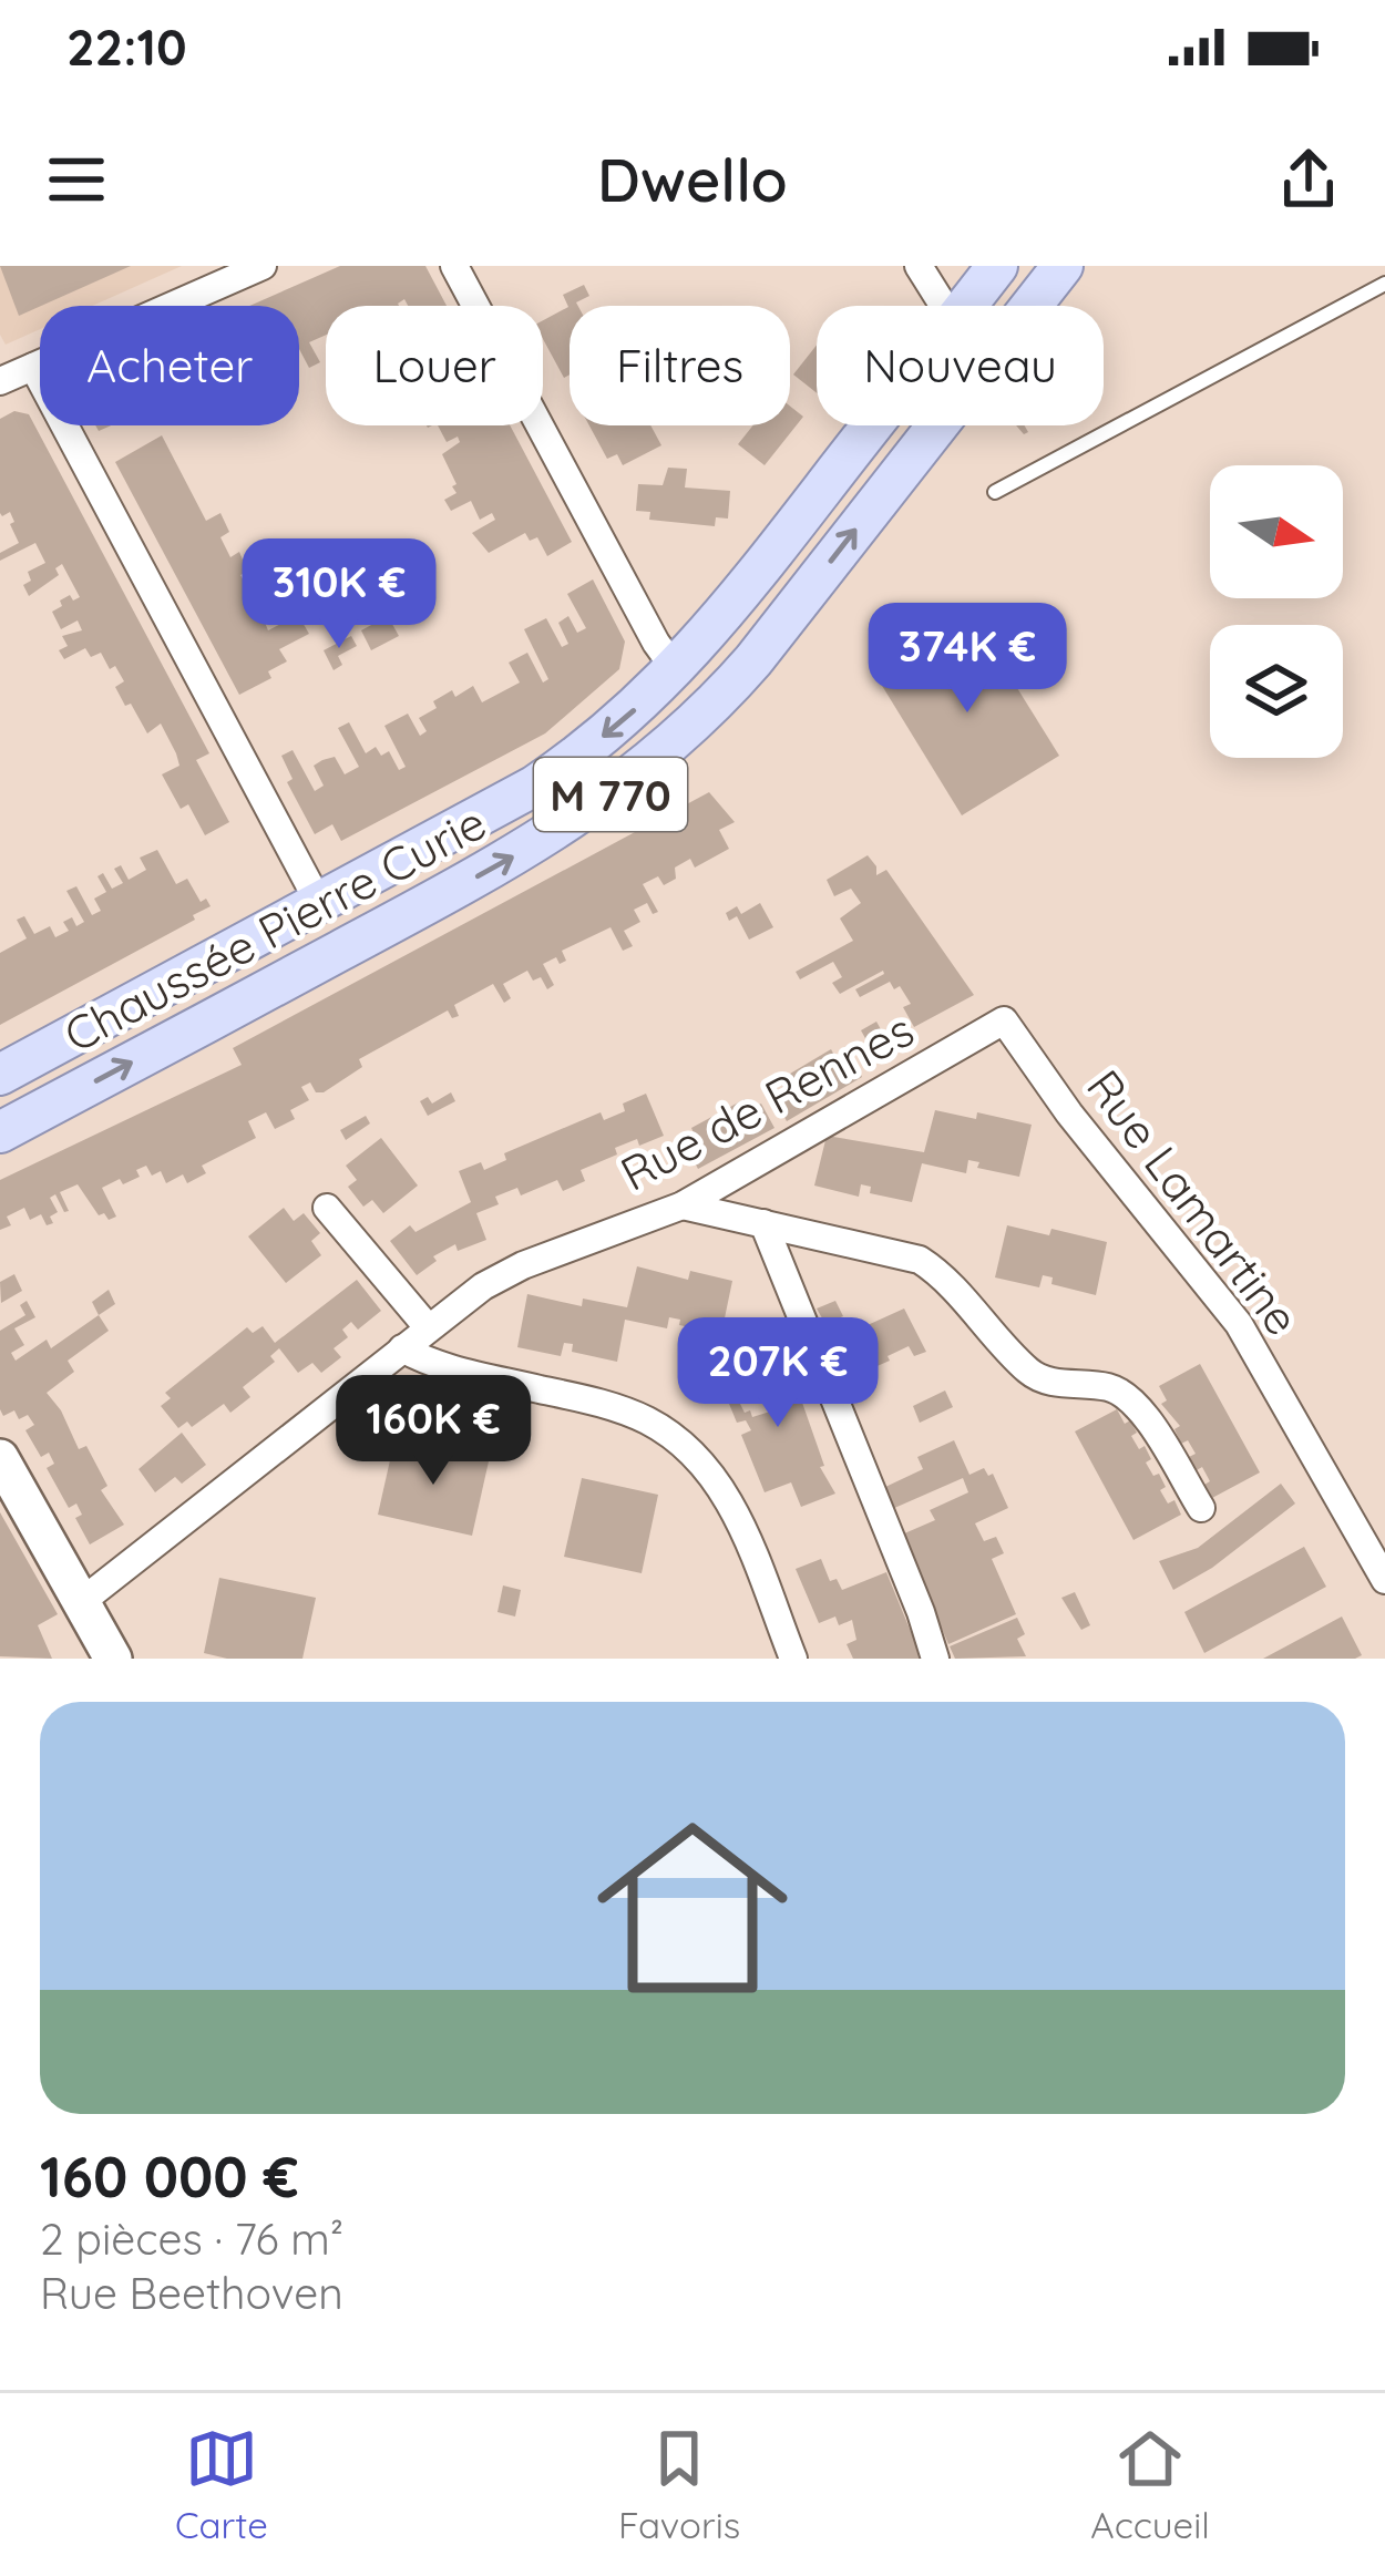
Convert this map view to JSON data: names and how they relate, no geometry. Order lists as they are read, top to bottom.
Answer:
{
  "streets": {
    "main road": ["M 770", "Chaussée Pierre Curie"],
    "street": ["Rue de Rennes", "Rue Lamartine"]
  },
  "crossings": [
    ["Rue de Rennes", "Rue Lamartine"]
  ],
  "north": "right",
  "page": {
    "status": "22:10",
    "header": "Dwello",
    "chip": [
      "Acheter",
      "Louer",
      "Filtres",
      "Nouveau"
    ],
    "price": [
      "310K €",
      "374K €",
      "207K €",
      "160K €"
    ],
    "list": [
      {
        "name": "160 000 €",
        "note": "2 pièces · 76 m² · Rue Beethoven"
      }
    ],
    "tabs": ["Carte", "Favoris", "Accueil"]
  }
}
